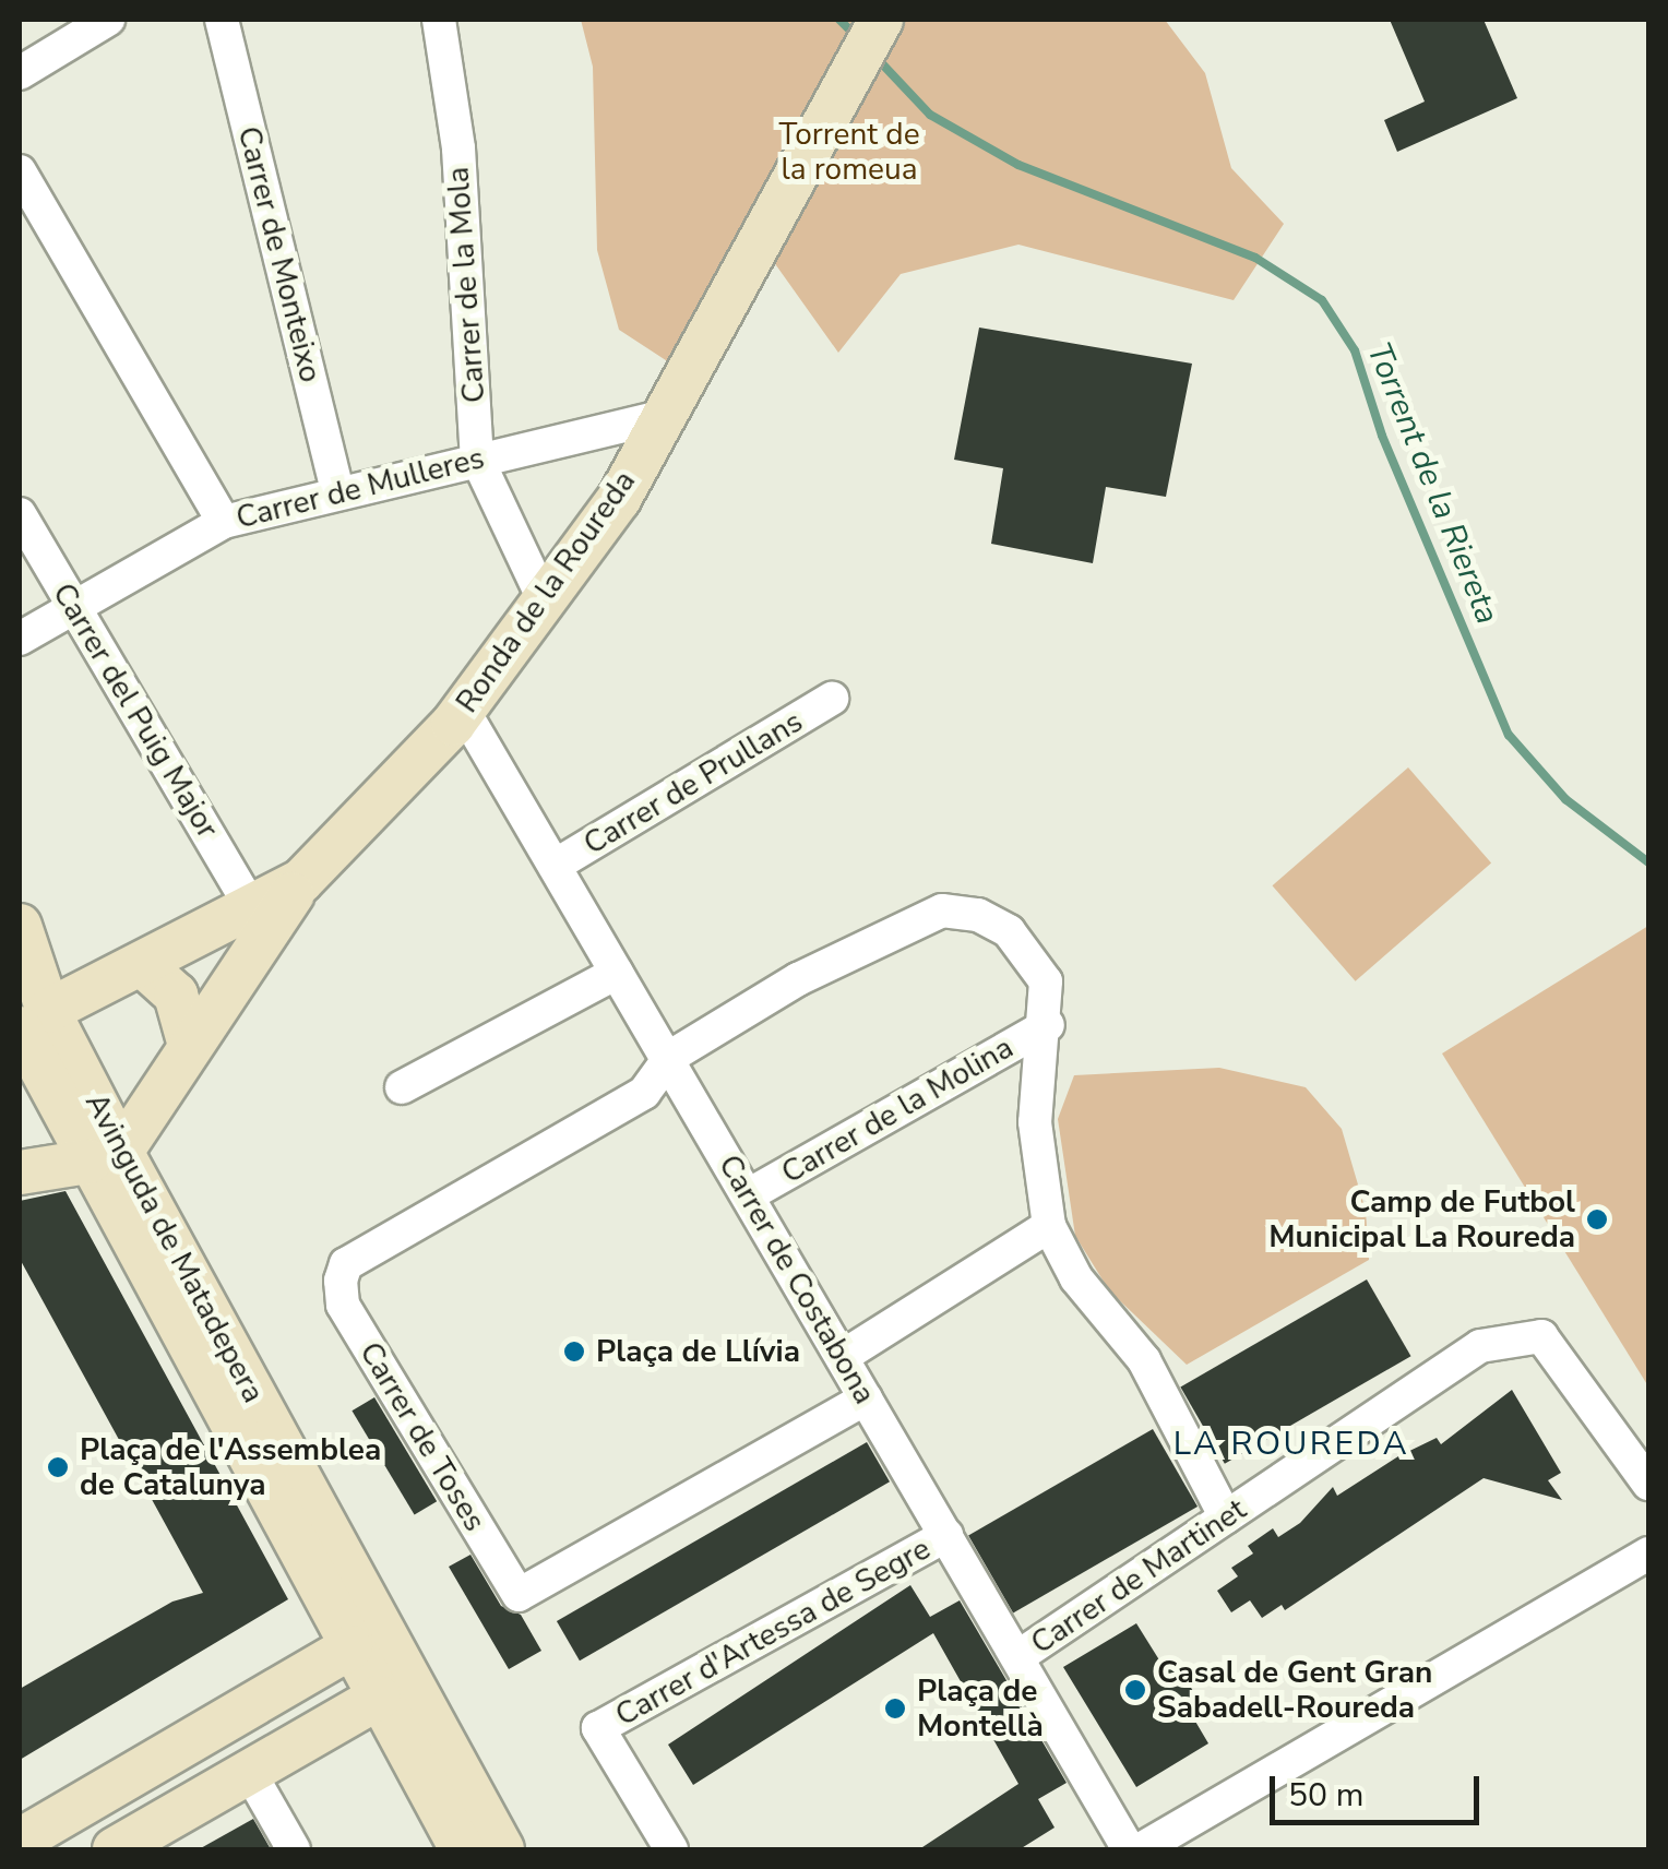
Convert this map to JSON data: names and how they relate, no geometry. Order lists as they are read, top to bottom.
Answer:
{
  "streets": {
    "street": [
      "Carrer de Monteixo",
      "Carrer de la Mola",
      "Carrer de Mulleres",
      "Ronda de la Roureda",
      "Carrer del Puig Major",
      "Carrer de Prullans",
      "Carrer de la Molina",
      "Avinguda de Matadepera",
      "Carrer de Costabona",
      "Carrer de Toses",
      "Carrer de Martinet",
      "Carrer d'Artessa de Segre"
    ]
  },
  "crossings": [
    ["Carrer de Monteixo", "Carrer de Mulleres"],
    ["Carrer de la Mola", "Carrer de Mulleres"],
    ["Carrer de la Mola", "Ronda de la Roureda"],
    ["Carrer de Mulleres", "Ronda de la Roureda"],
    ["Carrer de Mulleres", "Carrer del Puig Major"],
    ["Ronda de la Roureda", "Carrer del Puig Major"],
    ["Ronda de la Roureda", "Avinguda de Matadepera"],
    ["Ronda de la Roureda", "Carrer de Costabona"],
    ["Carrer de Prullans", "Carrer de Costabona"],
    ["Carrer de la Molina", "Carrer de Costabona"],
    ["Carrer de la Molina", "Carrer de Toses"],
    ["Carrer de la Molina", "Carrer de Martinet"],
    ["Carrer de Costabona", "Carrer de Toses"],
    ["Carrer de Costabona", "Carrer de Martinet"],
    ["Carrer de Costabona", "Carrer d'Artessa de Segre"]
  ],
  "districts": ["LA ROUREDA"],
  "water": ["Torrent de la Riereta"],
  "parks": ["Torrent de la romeua"],
  "places": [
    "Camp de Futbol Municipal La Roureda",
    "Plaça de Llívia",
    "Plaça de l'Assemblea de Catalunya",
    "Casal de Gent Gran Sabadell-Roureda",
    "Plaça de Montellà"
  ],
  "scale_bar": "50 m"
}
